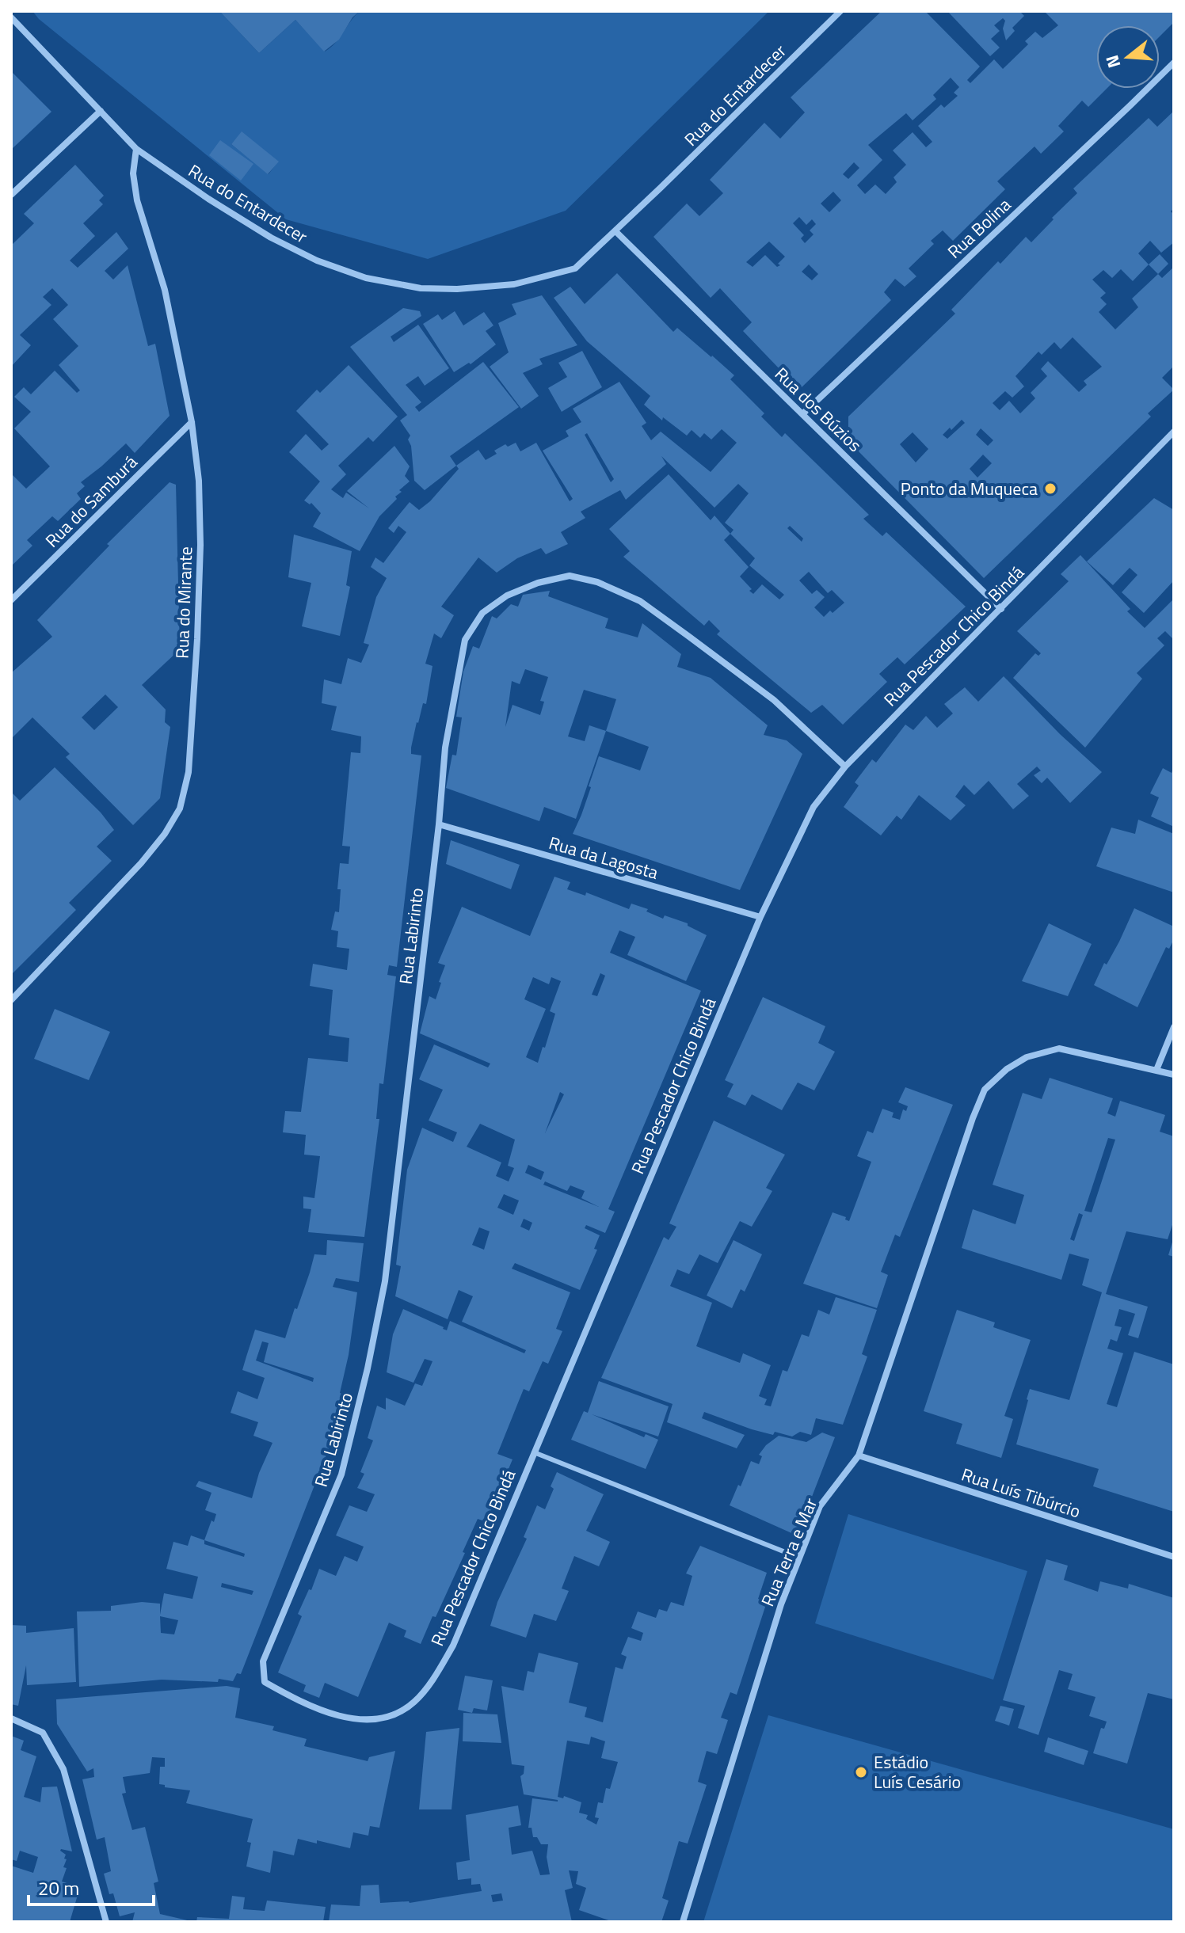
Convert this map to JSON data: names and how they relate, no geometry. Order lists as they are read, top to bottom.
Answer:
{
  "streets": {
    "street": [
      "Rua do Entardecer",
      "Rua Bolina",
      "Rua dos Búzios",
      "Rua do Samburá",
      "Rua do Mirante",
      "Rua Pescador Chico Bindá",
      "Rua da Lagosta",
      "Rua Labirinto",
      "Rua Luís Tibúrcio",
      "Rua Terra e Mar"
    ]
  },
  "crossings": [
    ["Rua do Entardecer", "Rua dos Búzios"],
    ["Rua do Entardecer", "Rua do Mirante"],
    ["Rua Bolina", "Rua dos Búzios"],
    ["Rua dos Búzios", "Rua Pescador Chico Bindá"],
    ["Rua do Samburá", "Rua do Mirante"],
    ["Rua Pescador Chico Bindá", "Rua da Lagosta"],
    ["Rua Pescador Chico Bindá", "Rua Labirinto"],
    ["Rua da Lagosta", "Rua Labirinto"],
    ["Rua Luís Tibúrcio", "Rua Terra e Mar"]
  ],
  "places": ["Ponto da Muqueca", "Estádio Luís Cesário"],
  "scale_bar": "20 m",
  "north": "left"
}
